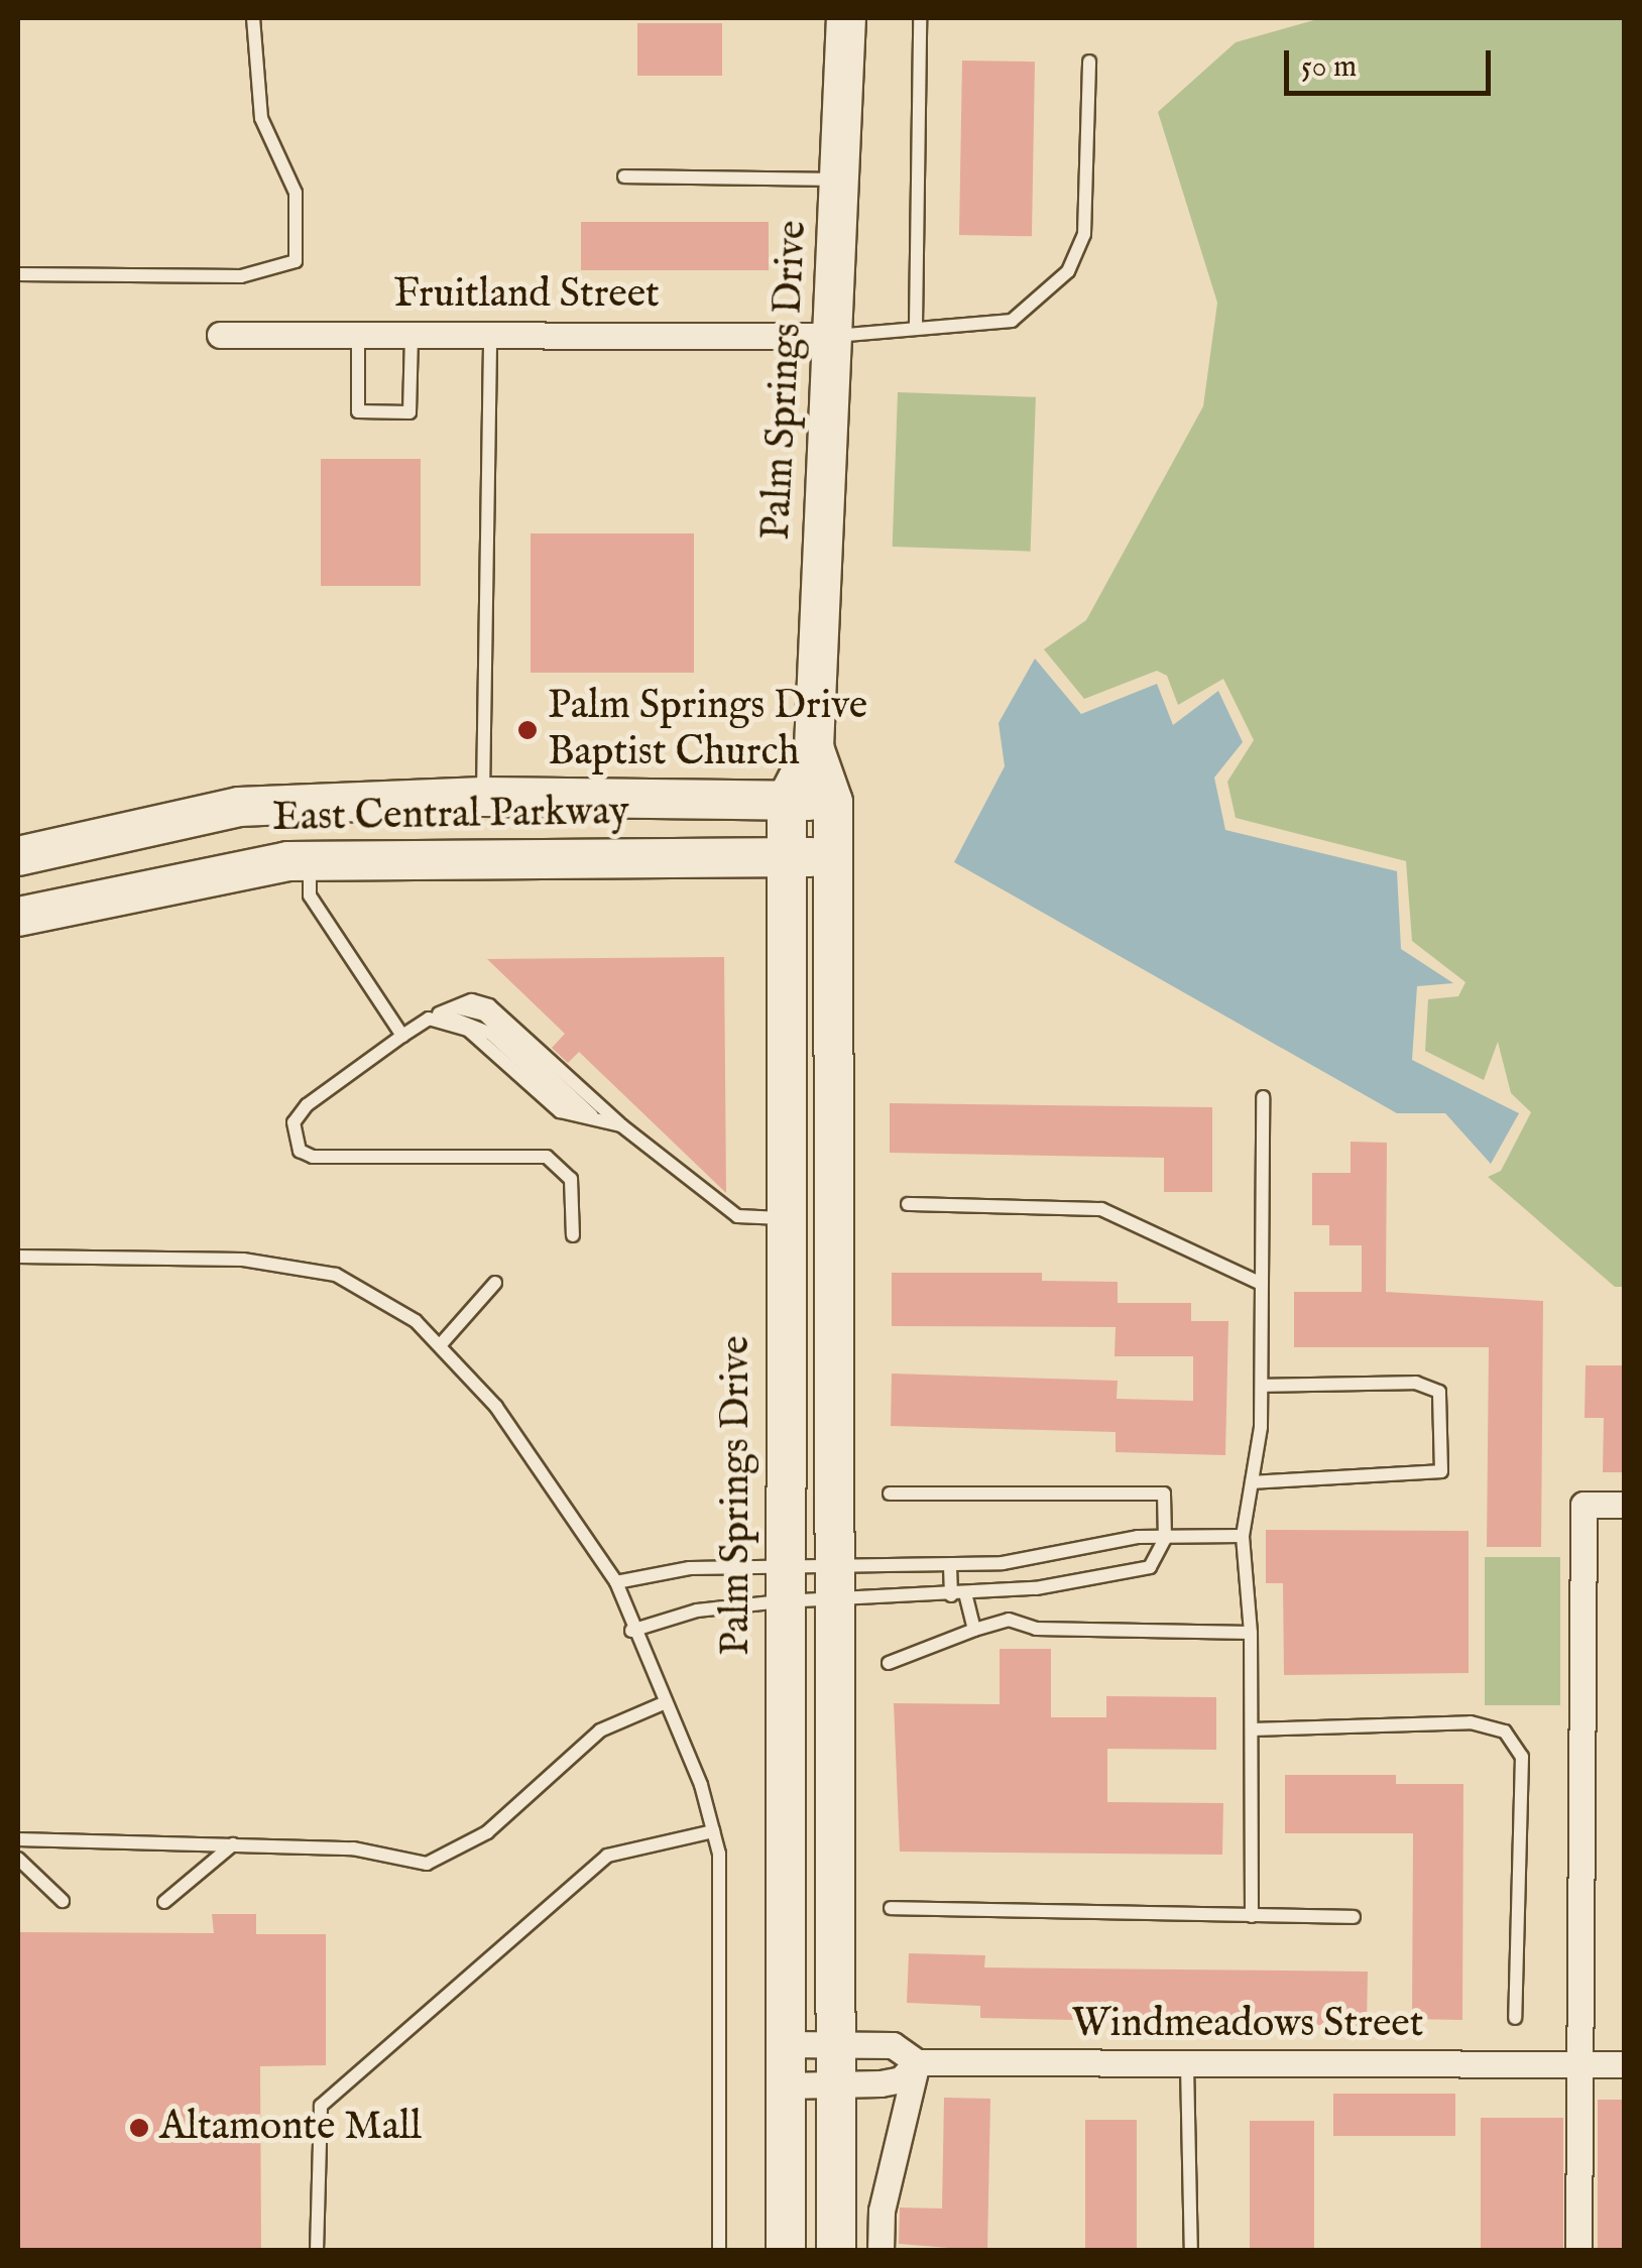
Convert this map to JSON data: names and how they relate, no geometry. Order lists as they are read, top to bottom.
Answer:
{
  "streets": {
    "main road": ["Palm Springs Drive", "East Central Parkway"],
    "street": ["Fruitland Street", "Windmeadows Street"]
  },
  "crossings": [
    ["Fruitland Street", "Palm Springs Drive"],
    ["Palm Springs Drive", "East Central Parkway"],
    ["Palm Springs Drive", "Windmeadows Street"]
  ],
  "places": ["Palm Springs Drive Baptist Church", "Altamonte Mall"],
  "scale_bar": "50 m"
}
